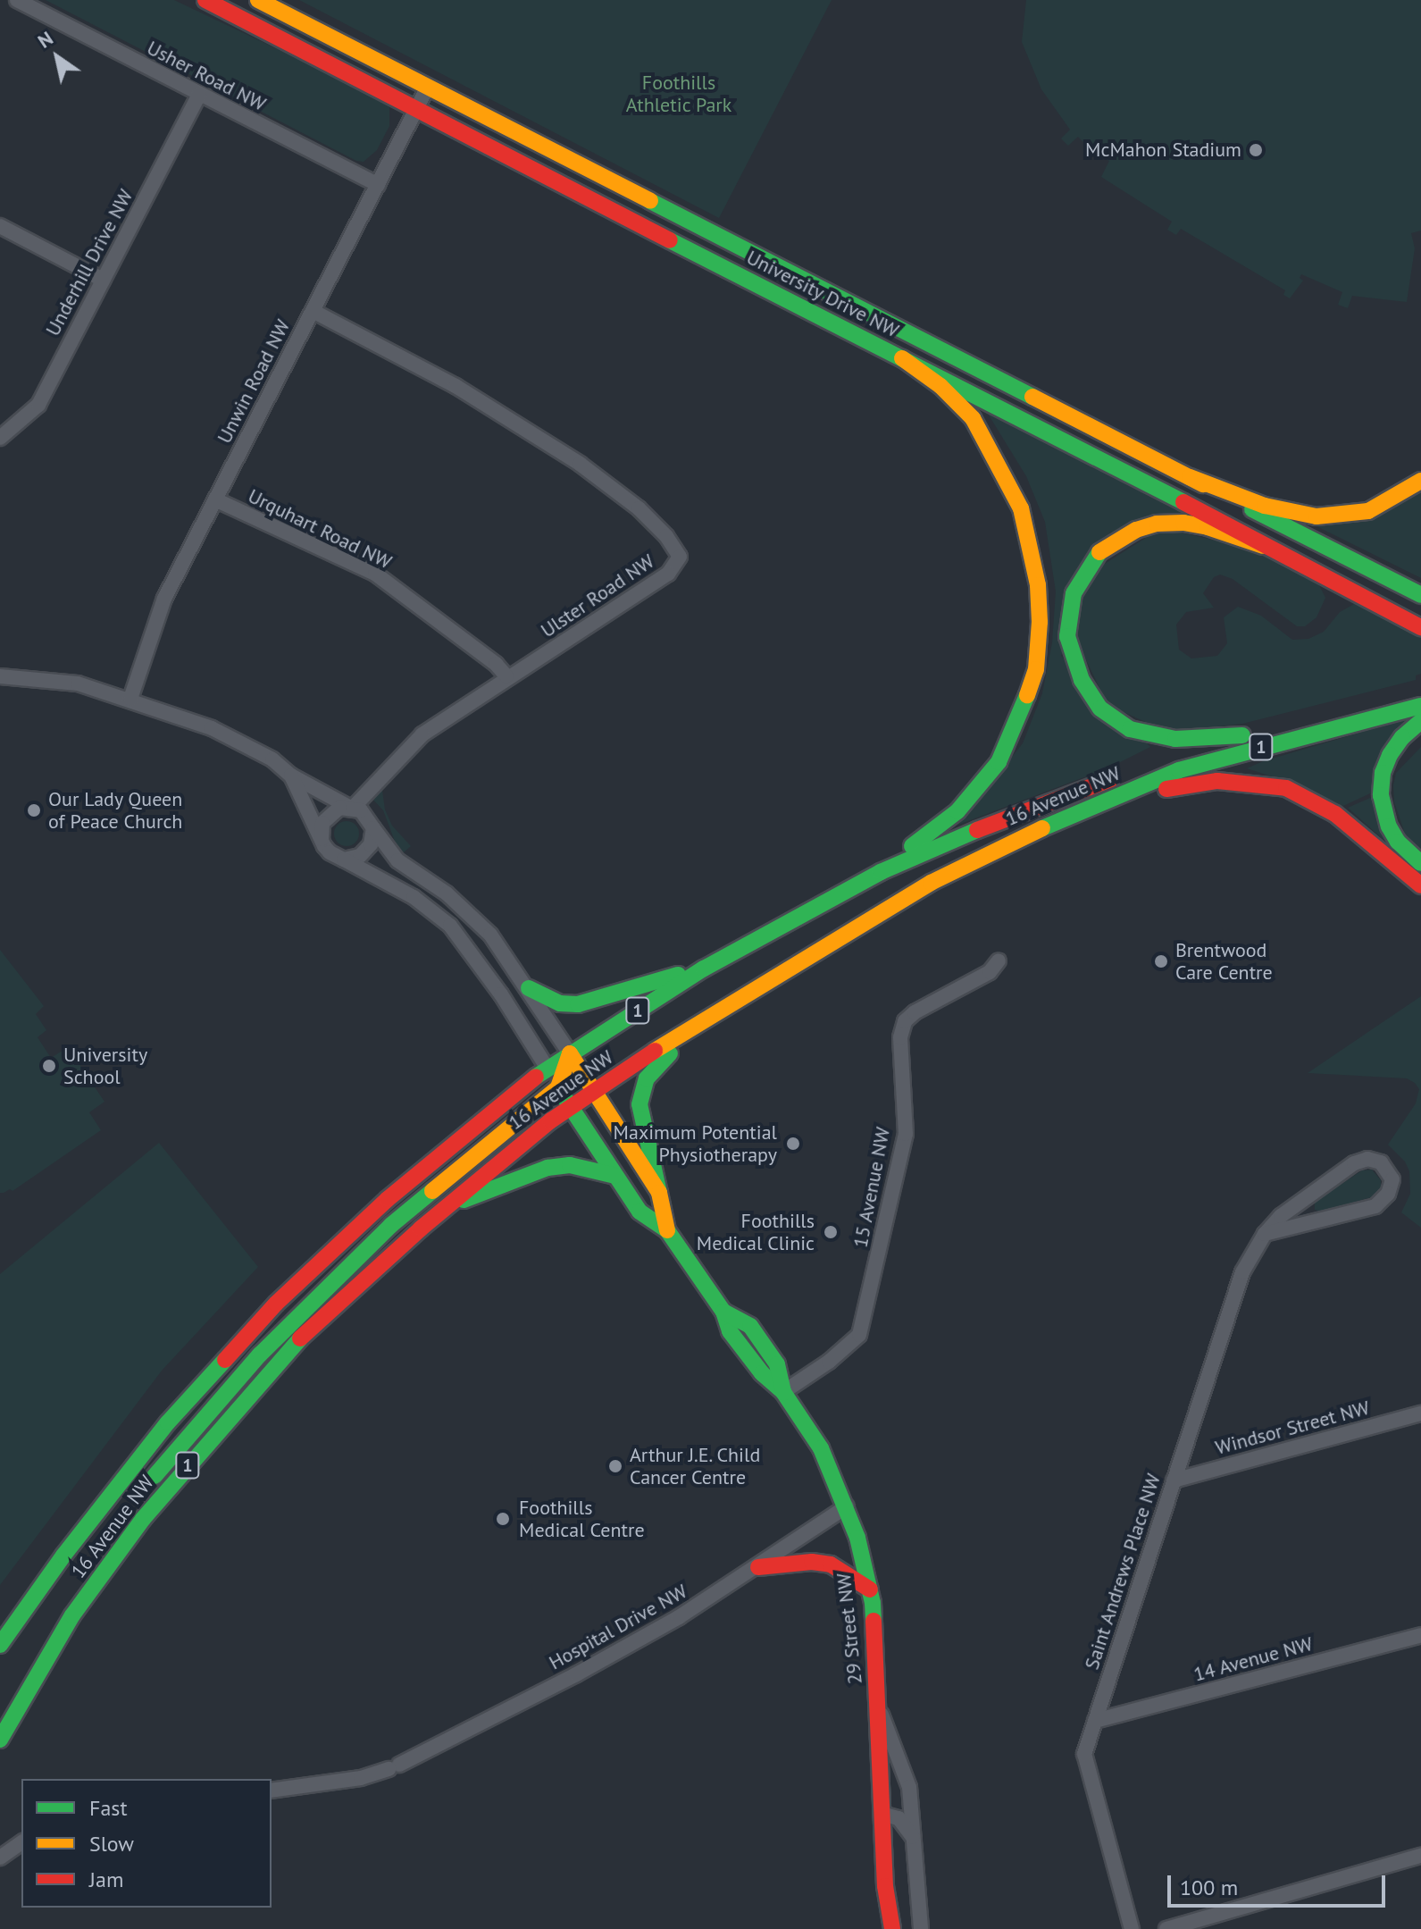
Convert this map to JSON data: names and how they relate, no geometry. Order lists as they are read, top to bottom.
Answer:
{
  "streets": {
    "main road": [
      "University Drive NW",
      "1",
      "16 Avenue NW",
      "29 Street NW"
    ],
    "street": [
      "Usher Road NW",
      "Underhill Drive NW",
      "Unwin Road NW",
      "Urquhart Road NW",
      "Ulster Road NW",
      "15 Avenue NW",
      "Windsor Street NW",
      "Saint Andrews Place NW",
      "Hospital Drive NW",
      "14 Avenue NW"
    ]
  },
  "crossings": [
    ["Usher Road NW", "Underhill Drive NW"],
    ["Usher Road NW", "Unwin Road NW"],
    ["University Drive NW", "Unwin Road NW"],
    ["University Drive NW", "16 Avenue NW"],
    ["Unwin Road NW", "Urquhart Road NW"],
    ["Unwin Road NW", "Ulster Road NW"],
    ["Urquhart Road NW", "Ulster Road NW"],
    ["16 Avenue NW", "29 Street NW"],
    ["15 Avenue NW", "29 Street NW"],
    ["Windsor Street NW", "Saint Andrews Place NW"],
    ["Saint Andrews Place NW", "14 Avenue NW"],
    ["Hospital Drive NW", "29 Street NW"]
  ],
  "parks": ["Foothills Athletic Park"],
  "places": [
    "McMahon Stadium",
    "Our Lady Queen of Peace Church",
    "Brentwood Care Centre",
    "University School",
    "Maximum Potential Physiotherapy",
    "Foothills Medical Clinic",
    "Arthur J.E. Child Cancer Centre",
    "Foothills Medical Centre"
  ],
  "legend": ["Fast", "Slow", "Jam"],
  "scale_bar": "100 m",
  "north": "top left"
}
